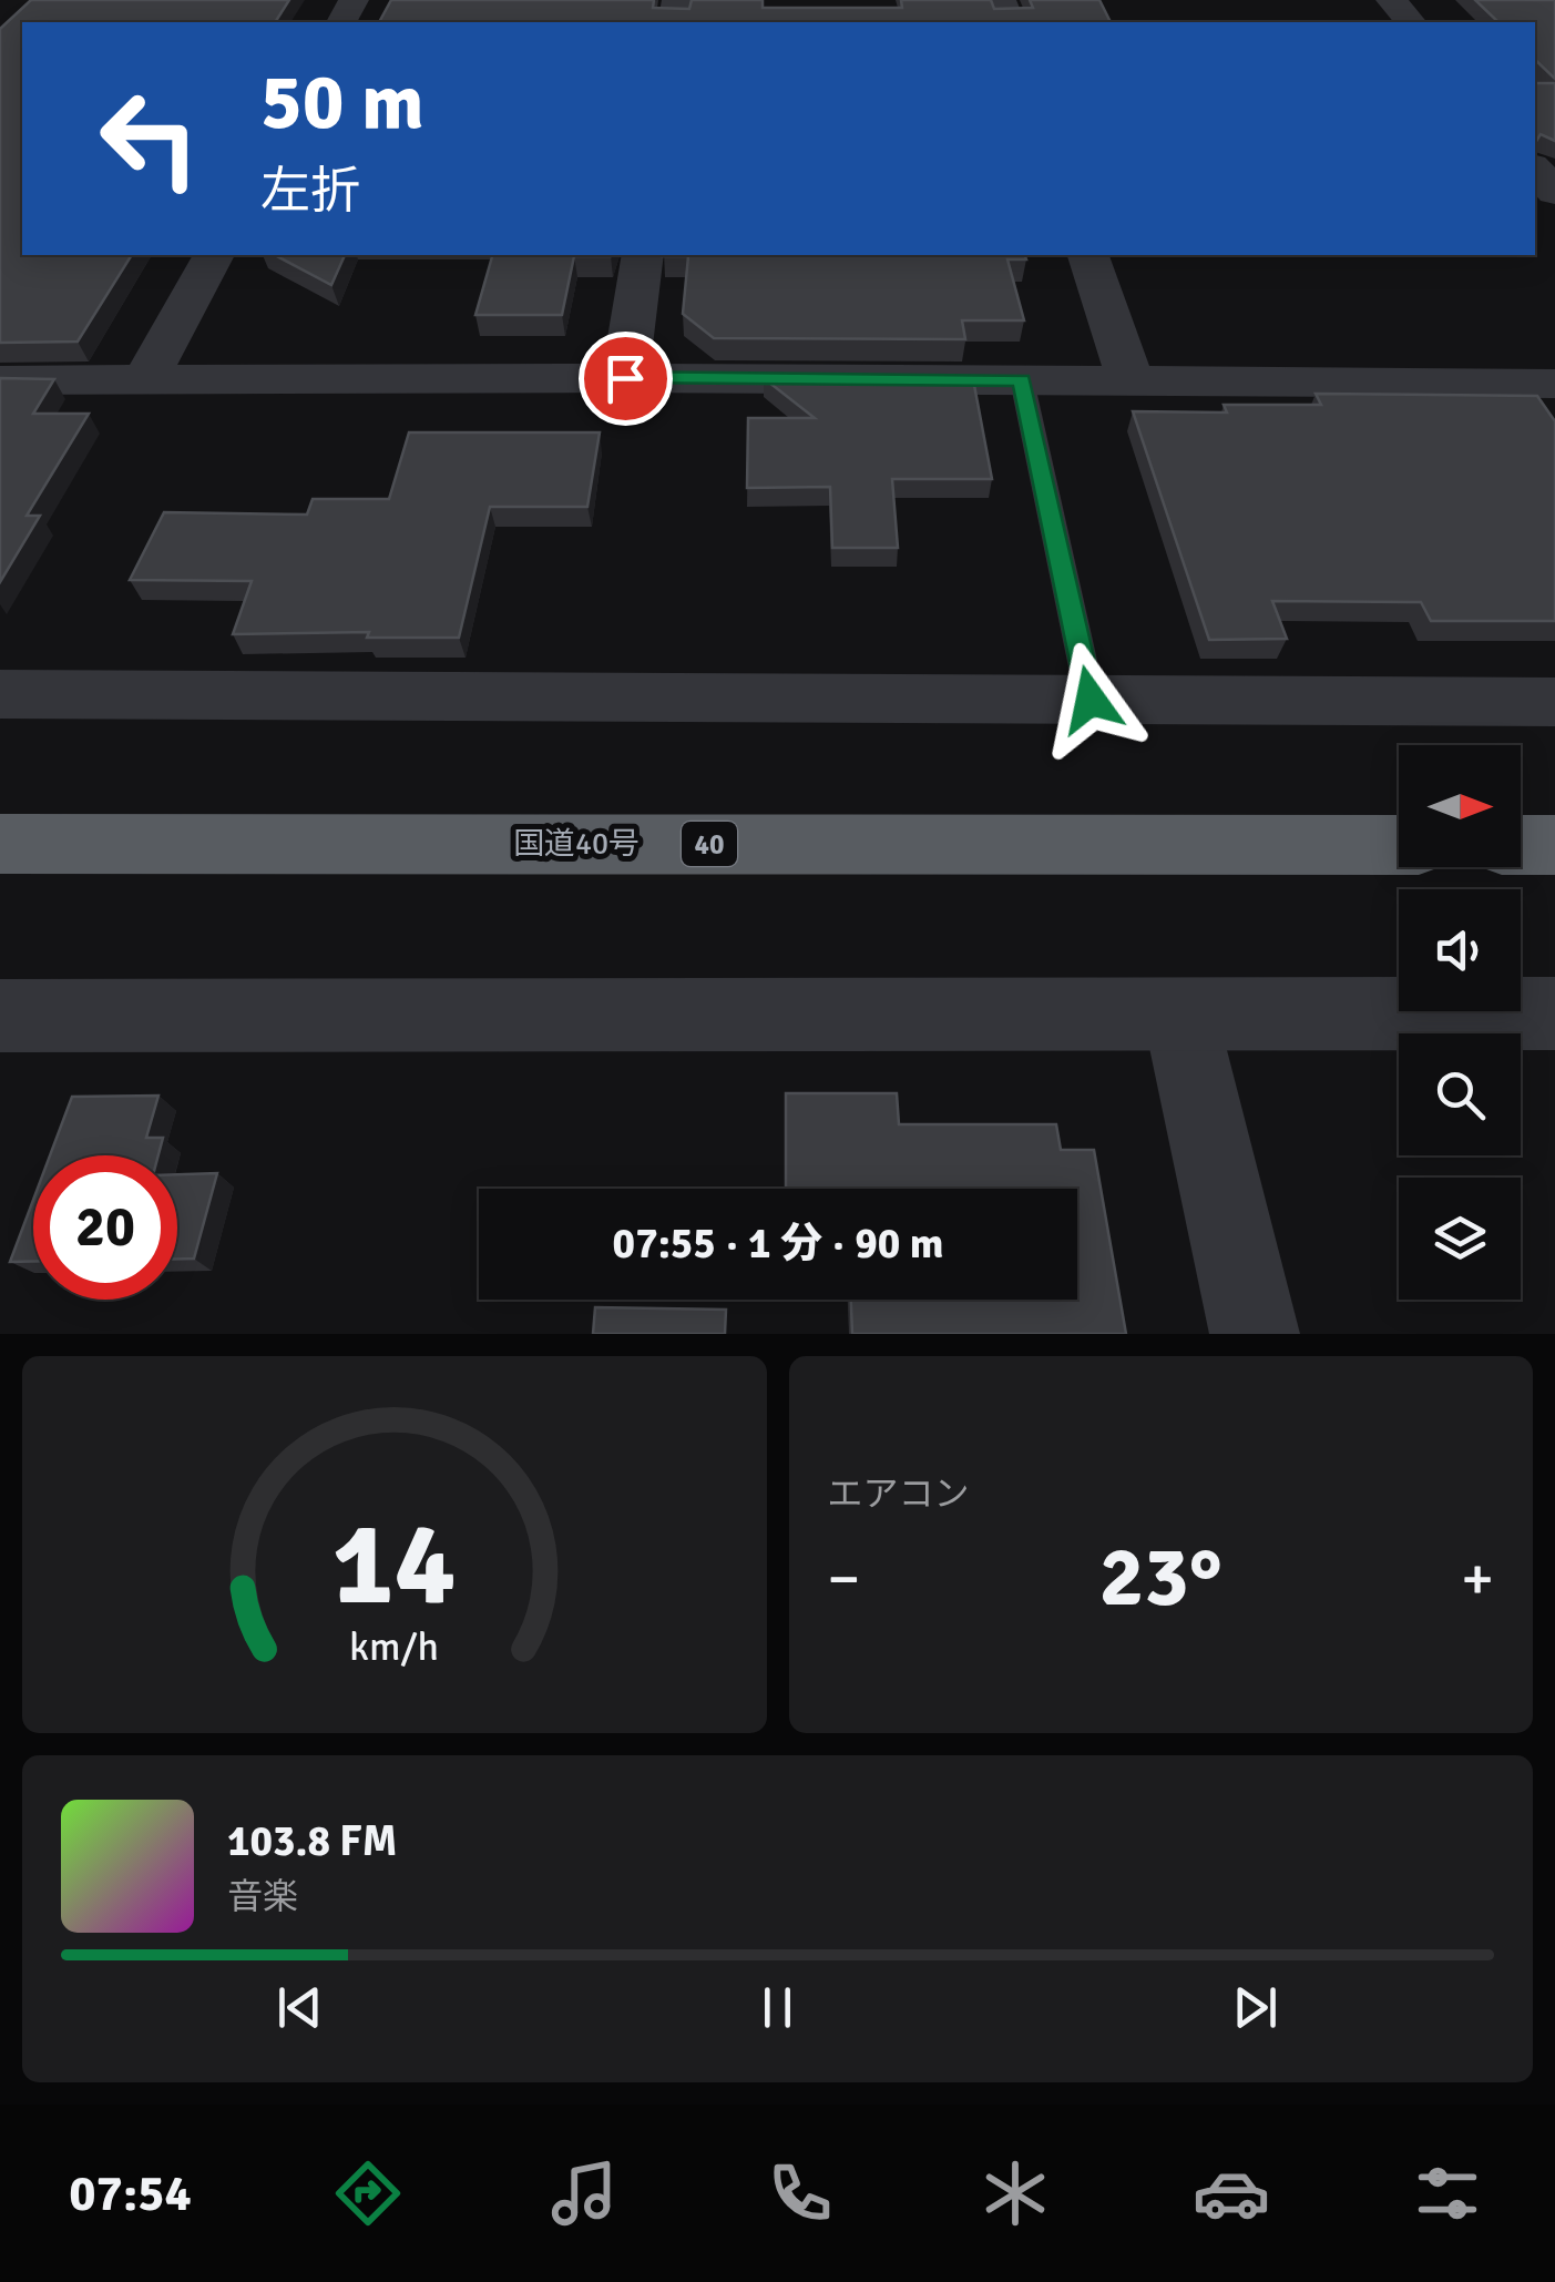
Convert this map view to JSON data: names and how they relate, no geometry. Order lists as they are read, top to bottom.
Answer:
{
  "streets": {
    "highway": ["国道40号", "40"]
  },
  "north": "right",
  "page": {
    "turn": ["50 m", "左折"],
    "limit": "20",
    "trip": "07:55 · 1 分 · 90 m",
    "tile": "エアコン",
    "heat": ["−", "23°", "+"],
    "song": ["103.8 FM", "音楽"],
    "tabs": "07:54",
    "gauge": ["14", "km/h"]
  }
}
